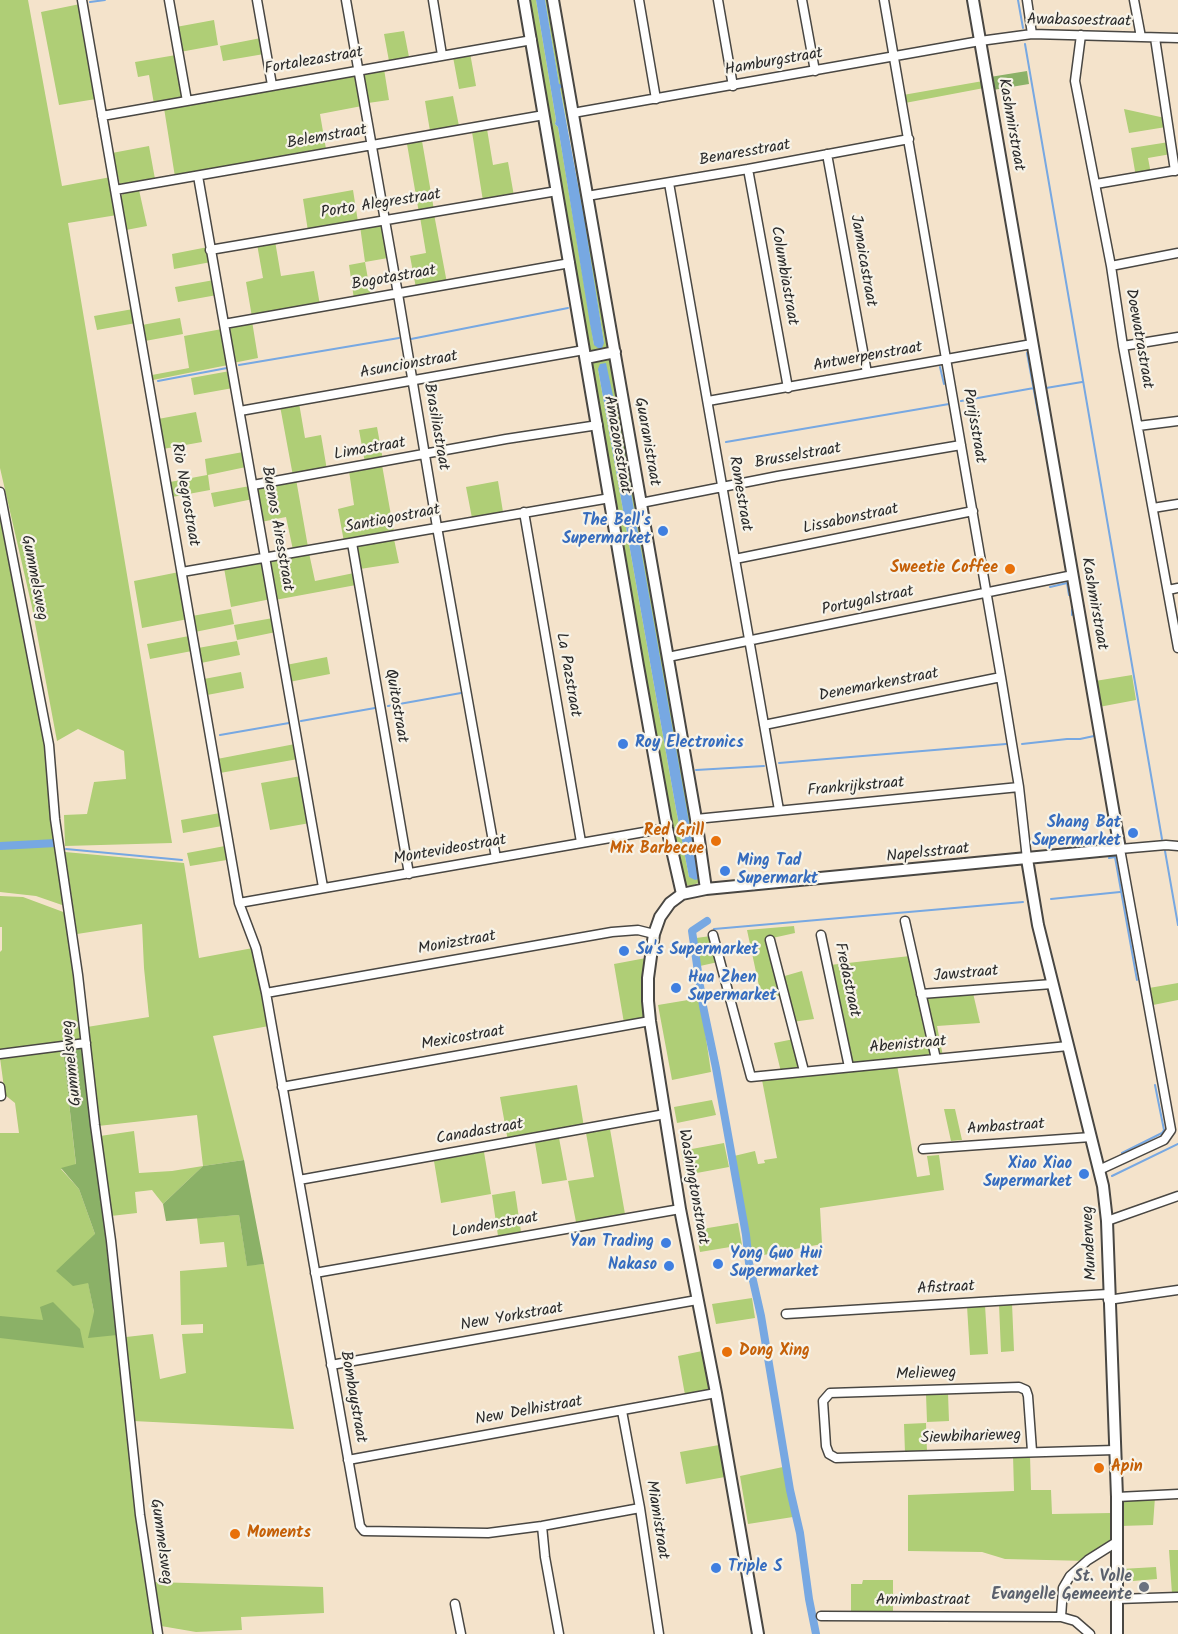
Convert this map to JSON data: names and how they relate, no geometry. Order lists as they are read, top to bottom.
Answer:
{
  "streets": {
    "street": [
      "Awabasoestraat",
      "Fortalezastraat",
      "Hamburgstraat",
      "Kashmirstraat",
      "Belemstraat",
      "Benaresstraat",
      "Porto Alegrestraat",
      "Jamaicastraat",
      "Columbiastraat",
      "Bogotastraat",
      "Doewatrastraat",
      "Antwerpenstraat",
      "Asuncionstraat",
      "Parijsstraat",
      "Brasiliastraat",
      "Guaranistraat",
      "Amazonestraat",
      "Limastraat",
      "Brusselstraat",
      "Romestraat",
      "Rio Negrostraat",
      "Santiagostraat",
      "Lissabonstraat",
      "Buenos Airesstraat",
      "Gummelsweg",
      "Portugalstraat",
      "La Pazstraat",
      "Denemarkenstraat",
      "Quitostraat",
      "Frankrijkstraat",
      "Montevideostraat",
      "Napelsstraat",
      "Monizstraat",
      "Jawstraat",
      "Fredastraat",
      "Mexicostraat",
      "Abenistraat",
      "Ambastraat",
      "Canadastraat",
      "Washingtonstraat",
      "Londenstraat",
      "Munderweg",
      "Afistraat",
      "New Yorkstraat",
      "Melieweg",
      "Bombaystraat",
      "New Delhistraat",
      "Siewbiharieweg",
      "Miamistraat",
      "Amimbastraat"
    ]
  },
  "crossings": [
    ["Awabasoestraat", "Hamburgstraat"],
    ["Awabasoestraat", "Kashmirstraat"],
    ["Awabasoestraat", "Doewatrastraat"],
    ["Fortalezastraat", "Brasiliastraat"],
    ["Fortalezastraat", "Amazonestraat"],
    ["Fortalezastraat", "Rio Negrostraat"],
    ["Hamburgstraat", "Kashmirstraat"],
    ["Hamburgstraat", "Parijsstraat"],
    ["Hamburgstraat", "Guaranistraat"],
    ["Kashmirstraat", "Antwerpenstraat"],
    ["Kashmirstraat", "Portugalstraat"],
    ["Kashmirstraat", "Napelsstraat"],
    ["Kashmirstraat", "Munderweg"],
    ["Belemstraat", "Brasiliastraat"],
    ["Belemstraat", "Amazonestraat"],
    ["Belemstraat", "Rio Negrostraat"],
    ["Belemstraat", "Buenos Airesstraat"],
    ["Benaresstraat", "Jamaicastraat"],
    ["Benaresstraat", "Columbiastraat"],
    ["Benaresstraat", "Parijsstraat"],
    ["Benaresstraat", "Guaranistraat"],
    ["Benaresstraat", "Romestraat"],
    ["Porto Alegrestraat", "Brasiliastraat"],
    ["Porto Alegrestraat", "Amazonestraat"],
    ["Porto Alegrestraat", "Buenos Airesstraat"],
    ["Jamaicastraat", "Antwerpenstraat"],
    ["Columbiastraat", "Antwerpenstraat"],
    ["Bogotastraat", "Brasiliastraat"],
    ["Bogotastraat", "Amazonestraat"],
    ["Bogotastraat", "Buenos Airesstraat"],
    ["Antwerpenstraat", "Parijsstraat"],
    ["Antwerpenstraat", "Romestraat"],
    ["Asuncionstraat", "Brasiliastraat"],
    ["Asuncionstraat", "Amazonestraat"],
    ["Asuncionstraat", "Buenos Airesstraat"],
    ["Parijsstraat", "Brusselstraat"],
    ["Parijsstraat", "Lissabonstraat"],
    ["Parijsstraat", "Portugalstraat"],
    ["Parijsstraat", "Denemarkenstraat"],
    ["Parijsstraat", "Frankrijkstraat"],
    ["Parijsstraat", "Napelsstraat"],
    ["Parijsstraat", "Munderweg"],
    ["Brasiliastraat", "Limastraat"],
    ["Brasiliastraat", "Santiagostraat"],
    ["Brasiliastraat", "Montevideostraat"],
    ["Guaranistraat", "Brusselstraat"],
    ["Guaranistraat", "Portugalstraat"],
    ["Guaranistraat", "Frankrijkstraat"],
    ["Guaranistraat", "Napelsstraat"],
    ["Amazonestraat", "Limastraat"],
    ["Amazonestraat", "Santiagostraat"],
    ["Amazonestraat", "Montevideostraat"],
    ["Amazonestraat", "Napelsstraat"],
    ["Amazonestraat", "Washingtonstraat"],
    ["Limastraat", "Buenos Airesstraat"],
    ["Brusselstraat", "Romestraat"],
    ["Romestraat", "Lissabonstraat"],
    ["Romestraat", "Portugalstraat"],
    ["Romestraat", "Denemarkenstraat"],
    ["Romestraat", "Frankrijkstraat"],
    ["Rio Negrostraat", "Santiagostraat"],
    ["Rio Negrostraat", "Montevideostraat"],
    ["Rio Negrostraat", "Monizstraat"],
    ["Rio Negrostraat", "Bombaystraat"],
    ["Santiagostraat", "Buenos Airesstraat"],
    ["Santiagostraat", "La Pazstraat"],
    ["Santiagostraat", "Quitostraat"],
    ["Buenos Airesstraat", "Montevideostraat"],
    ["La Pazstraat", "Montevideostraat"],
    ["Quitostraat", "Montevideostraat"],
    ["Napelsstraat", "Washingtonstraat"],
    ["Napelsstraat", "Munderweg"],
    ["Monizstraat", "Washingtonstraat"],
    ["Monizstraat", "Bombaystraat"],
    ["Jawstraat", "Munderweg"],
    ["Fredastraat", "Abenistraat"],
    ["Mexicostraat", "Washingtonstraat"],
    ["Mexicostraat", "Bombaystraat"],
    ["Abenistraat", "Munderweg"],
    ["Ambastraat", "Munderweg"],
    ["Canadastraat", "Washingtonstraat"],
    ["Canadastraat", "Bombaystraat"],
    ["Washingtonstraat", "Londenstraat"],
    ["Washingtonstraat", "New Yorkstraat"],
    ["Washingtonstraat", "New Delhistraat"],
    ["Londenstraat", "Bombaystraat"],
    ["Munderweg", "Afistraat"],
    ["Munderweg", "Siewbiharieweg"],
    ["New Yorkstraat", "Bombaystraat"],
    ["Melieweg", "Siewbiharieweg"],
    ["Bombaystraat", "New Delhistraat"],
    ["Bombaystraat", "Miamistraat"],
    ["New Delhistraat", "Miamistraat"]
  ],
  "places": [
    "The Bell's Supermarket",
    "Sweetie Coffee",
    "Roy Electronics",
    "Shang Bat Supermarket",
    "Red Grill Mix Barbecue",
    "Ming Tad Supermarkt",
    "Su's Supermarket",
    "Hua Zhen Supermarket",
    "Xiao Xiao Supermarket",
    "Yan Trading",
    "Yong Guo Hui Supermarket",
    "Nakaso",
    "Dong Xing",
    "Apin",
    "Moments",
    "Triple S",
    "St. Volle Evangelle Gemeente"
  ]
}
